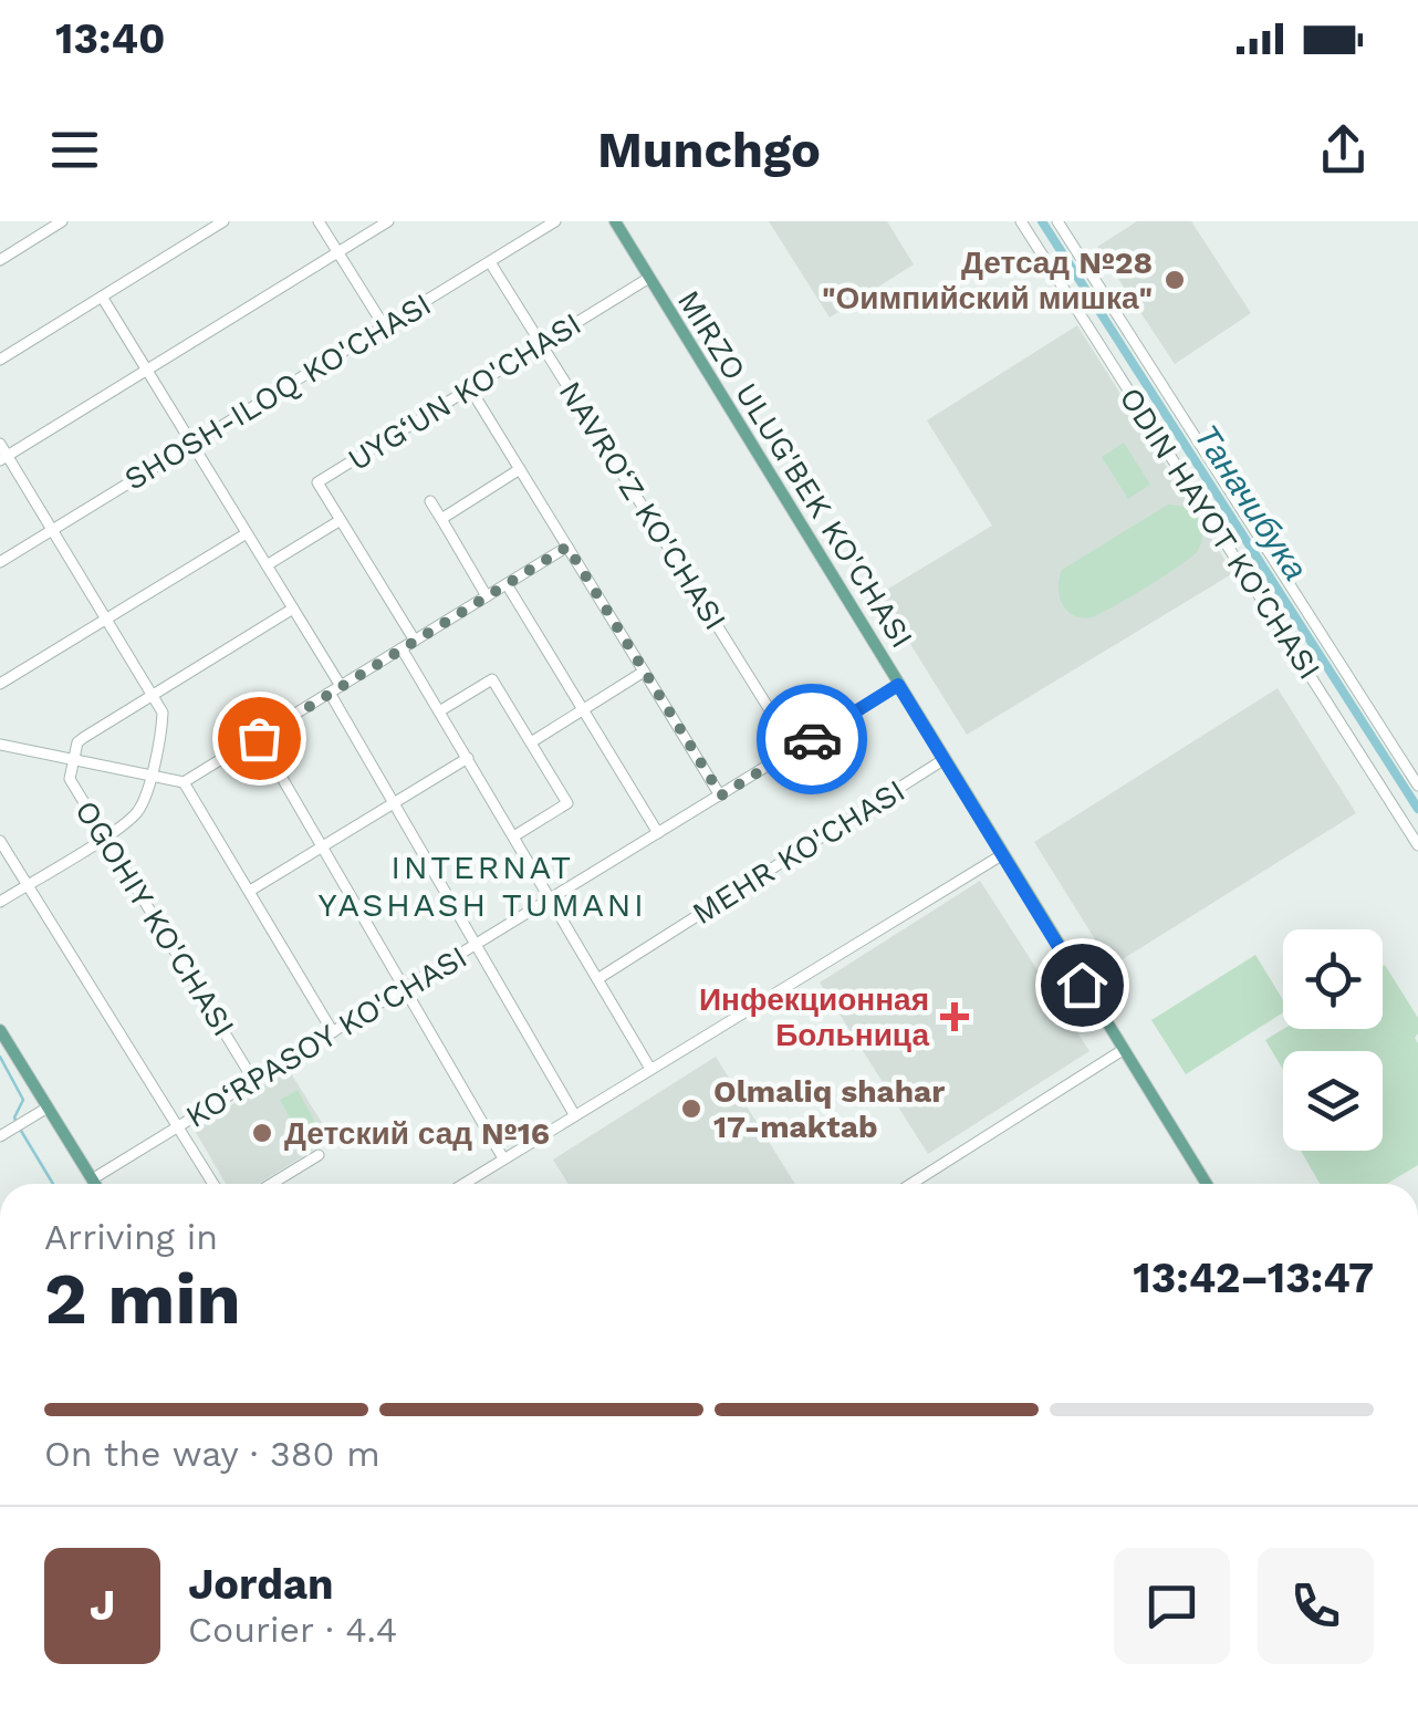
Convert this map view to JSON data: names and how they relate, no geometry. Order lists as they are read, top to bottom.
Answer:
{
  "streets": {
    "main road": ["MIRZO ULUG'BEK KO'CHASI"],
    "street": [
      "SHOSH-ILOQ KO'CHASI",
      "UYG‘UN KO'CHASI",
      "NAVRO‘Z KO'CHASI",
      "ODIN HAYOT KO'CHASI",
      "MEHR KO'CHASI",
      "OGOHIY KO'CHASI",
      "KO‘RPASOY KO'CHASI"
    ]
  },
  "crossings": [
    ["SHOSH-ILOQ KO'CHASI", "NAVRO‘Z KO'CHASI"],
    ["UYG‘UN KO'CHASI", "MIRZO ULUG'BEK KO'CHASI"],
    ["UYG‘UN KO'CHASI", "NAVRO‘Z KO'CHASI"],
    ["MIRZO ULUG'BEK KO'CHASI", "MEHR KO'CHASI"],
    ["MIRZO ULUG'BEK KO'CHASI", "KO‘RPASOY KO'CHASI"],
    ["NAVRO‘Z KO'CHASI", "KO‘RPASOY KO'CHASI"],
    ["OGOHIY KO'CHASI", "KO‘RPASOY KO'CHASI"]
  ],
  "districts": ["INTERNAT YASHASH TUMANI"],
  "water": ["Таначибука"],
  "places": {
    "other": ["Детсад №28 \"Оимпийский мишка\"", "Olmaliq shahar 17-maktab", "Детский сад №16"],
    "health": ["Инфекционная Больница"]
  },
  "page": {
    "status": "13:40",
    "header": "Munchgo",
    "heading": ["2 min", "Arriving in", "13:42–13:47"],
    "panel": ["Jordan", "Courier · 4.4"],
    "bar": "On the way · 380 m",
    "round": "J"
  }
}
